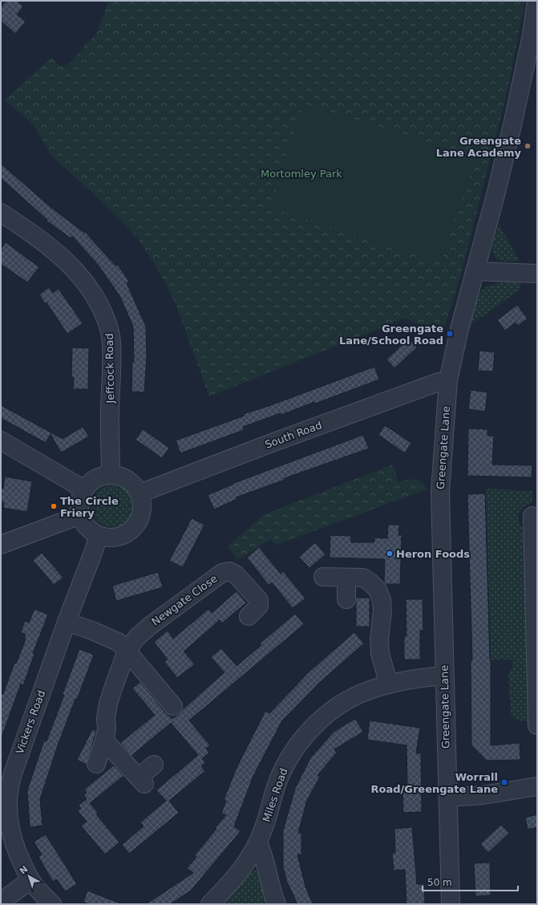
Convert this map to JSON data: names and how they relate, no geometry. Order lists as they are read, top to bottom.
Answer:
{
  "streets": {
    "street": [
      "Jeffcock Road",
      "South Road",
      "Greengate Lane",
      "Newgate Close",
      "Vickers Road",
      "Miles Road"
    ]
  },
  "crossings": [
    ["Jeffcock Road", "South Road"],
    ["Jeffcock Road", "Vickers Road"],
    ["South Road", "Greengate Lane"],
    ["South Road", "Vickers Road"],
    ["Greengate Lane", "Miles Road"]
  ],
  "parks": ["Mortomley Park"],
  "places": {
    "other": ["Greengate Lane Academy", "The Circle Friery", "Heron Foods"],
    "transit": ["Greengate Lane/School Road", "Worrall Road/Greengate Lane"]
  },
  "scale_bar": "50 m",
  "north": "top left"
}
